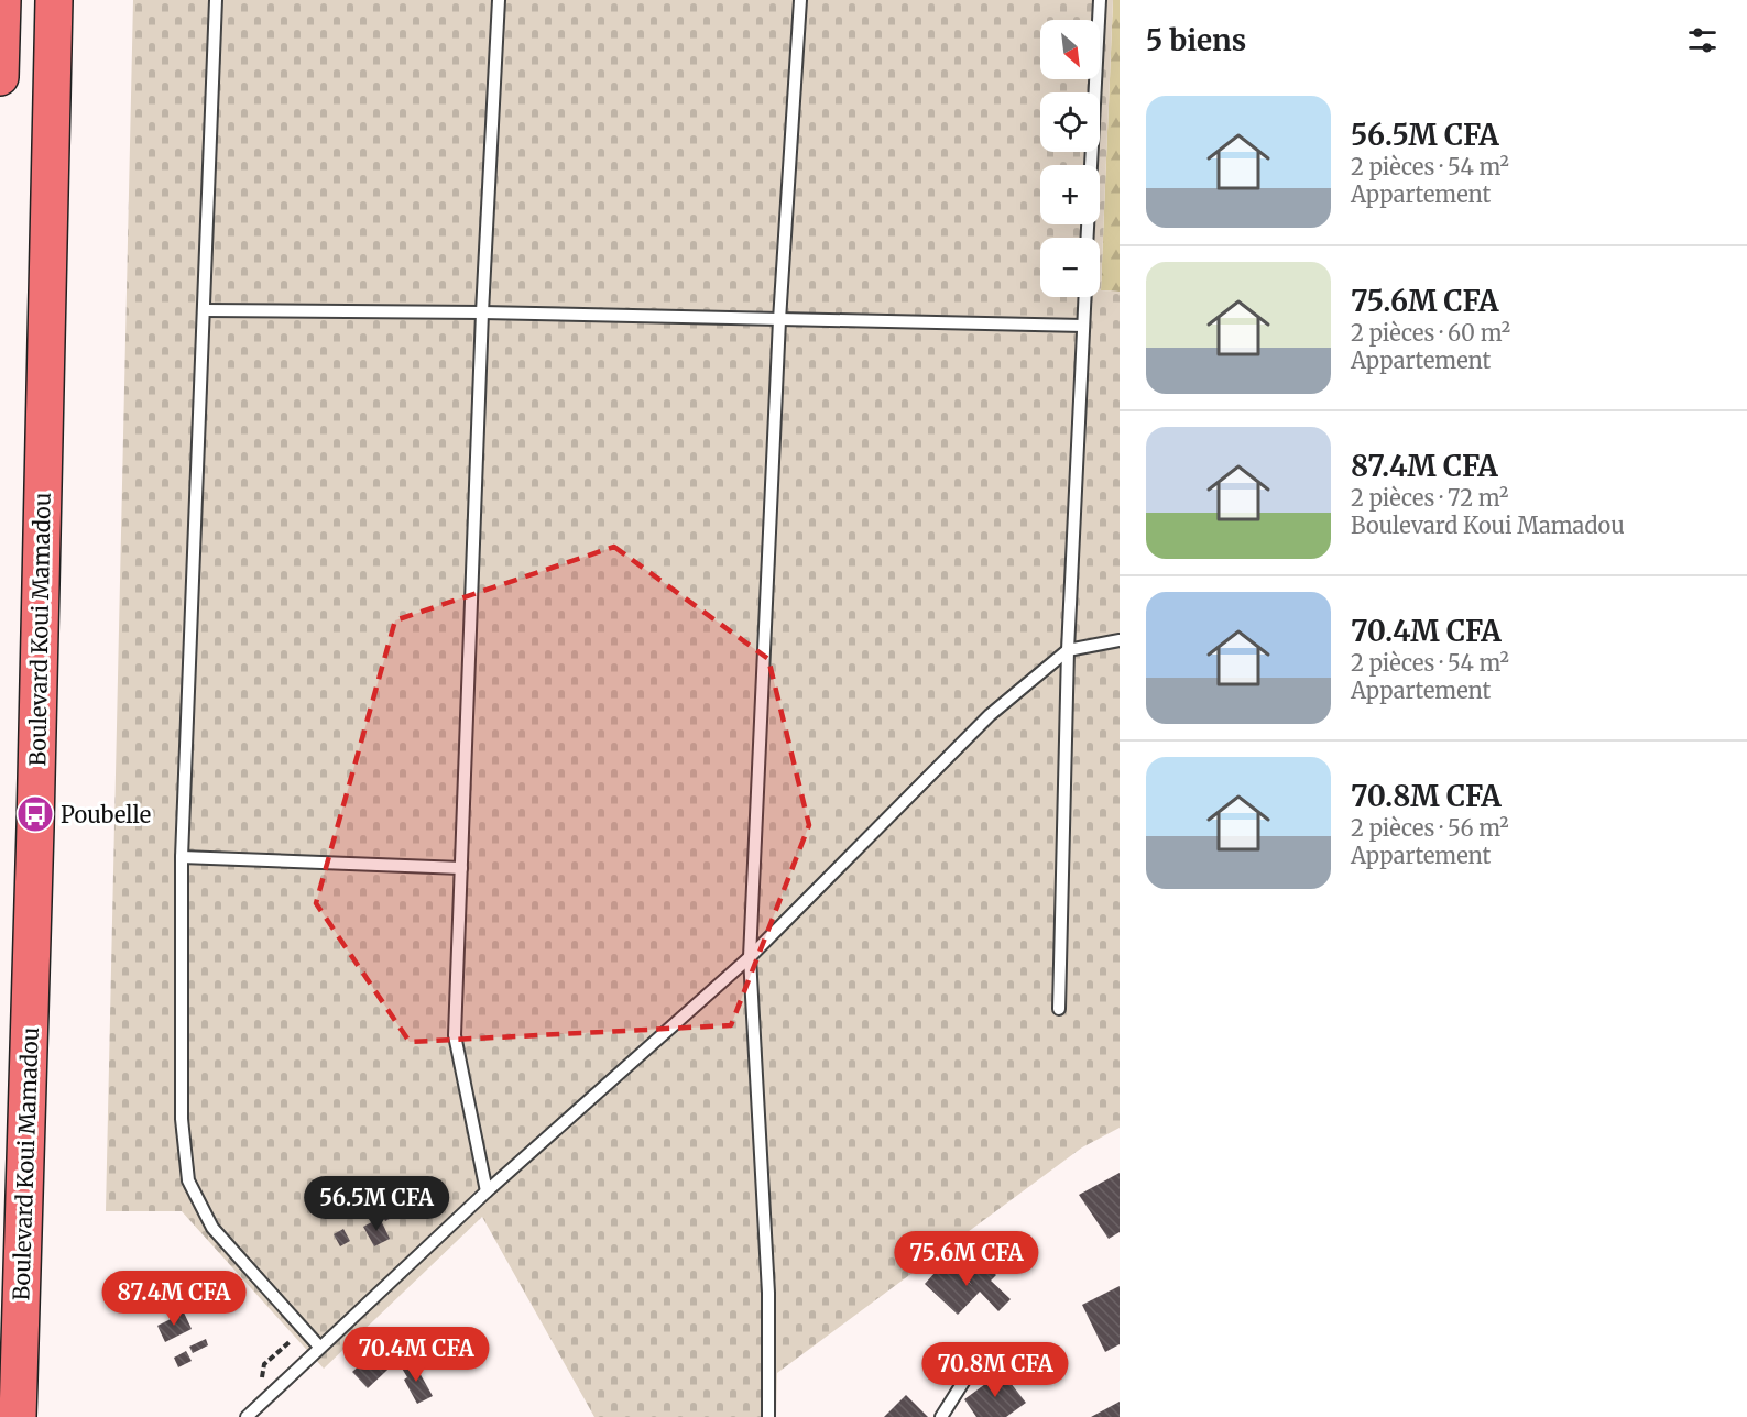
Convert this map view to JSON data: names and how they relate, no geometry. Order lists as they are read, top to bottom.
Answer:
{
  "streets": {
    "main road": ["Boulevard Koui Mamadou"]
  },
  "places": {
    "bus stop": ["Poubelle"]
  },
  "north": "bottom right",
  "page": {
    "heading": "5 biens",
    "map_buttons": ["+", "−"],
    "list": [
      {
        "name": "56.5M CFA",
        "note": "2 pièces · 54 m² · Appartement"
      },
      {
        "name": "75.6M CFA",
        "note": "2 pièces · 60 m² · Appartement"
      },
      {
        "name": "87.4M CFA",
        "note": "2 pièces · 72 m² · Boulevard Koui Mamadou"
      },
      {
        "name": "70.4M CFA",
        "note": "2 pièces · 54 m² · Appartement"
      },
      {
        "name": "70.8M CFA",
        "note": "2 pièces · 56 m² · Appartement"
      }
    ],
    "price": [
      "56.5M CFA",
      "75.6M CFA",
      "87.4M CFA",
      "70.4M CFA",
      "70.8M CFA"
    ]
  }
}
